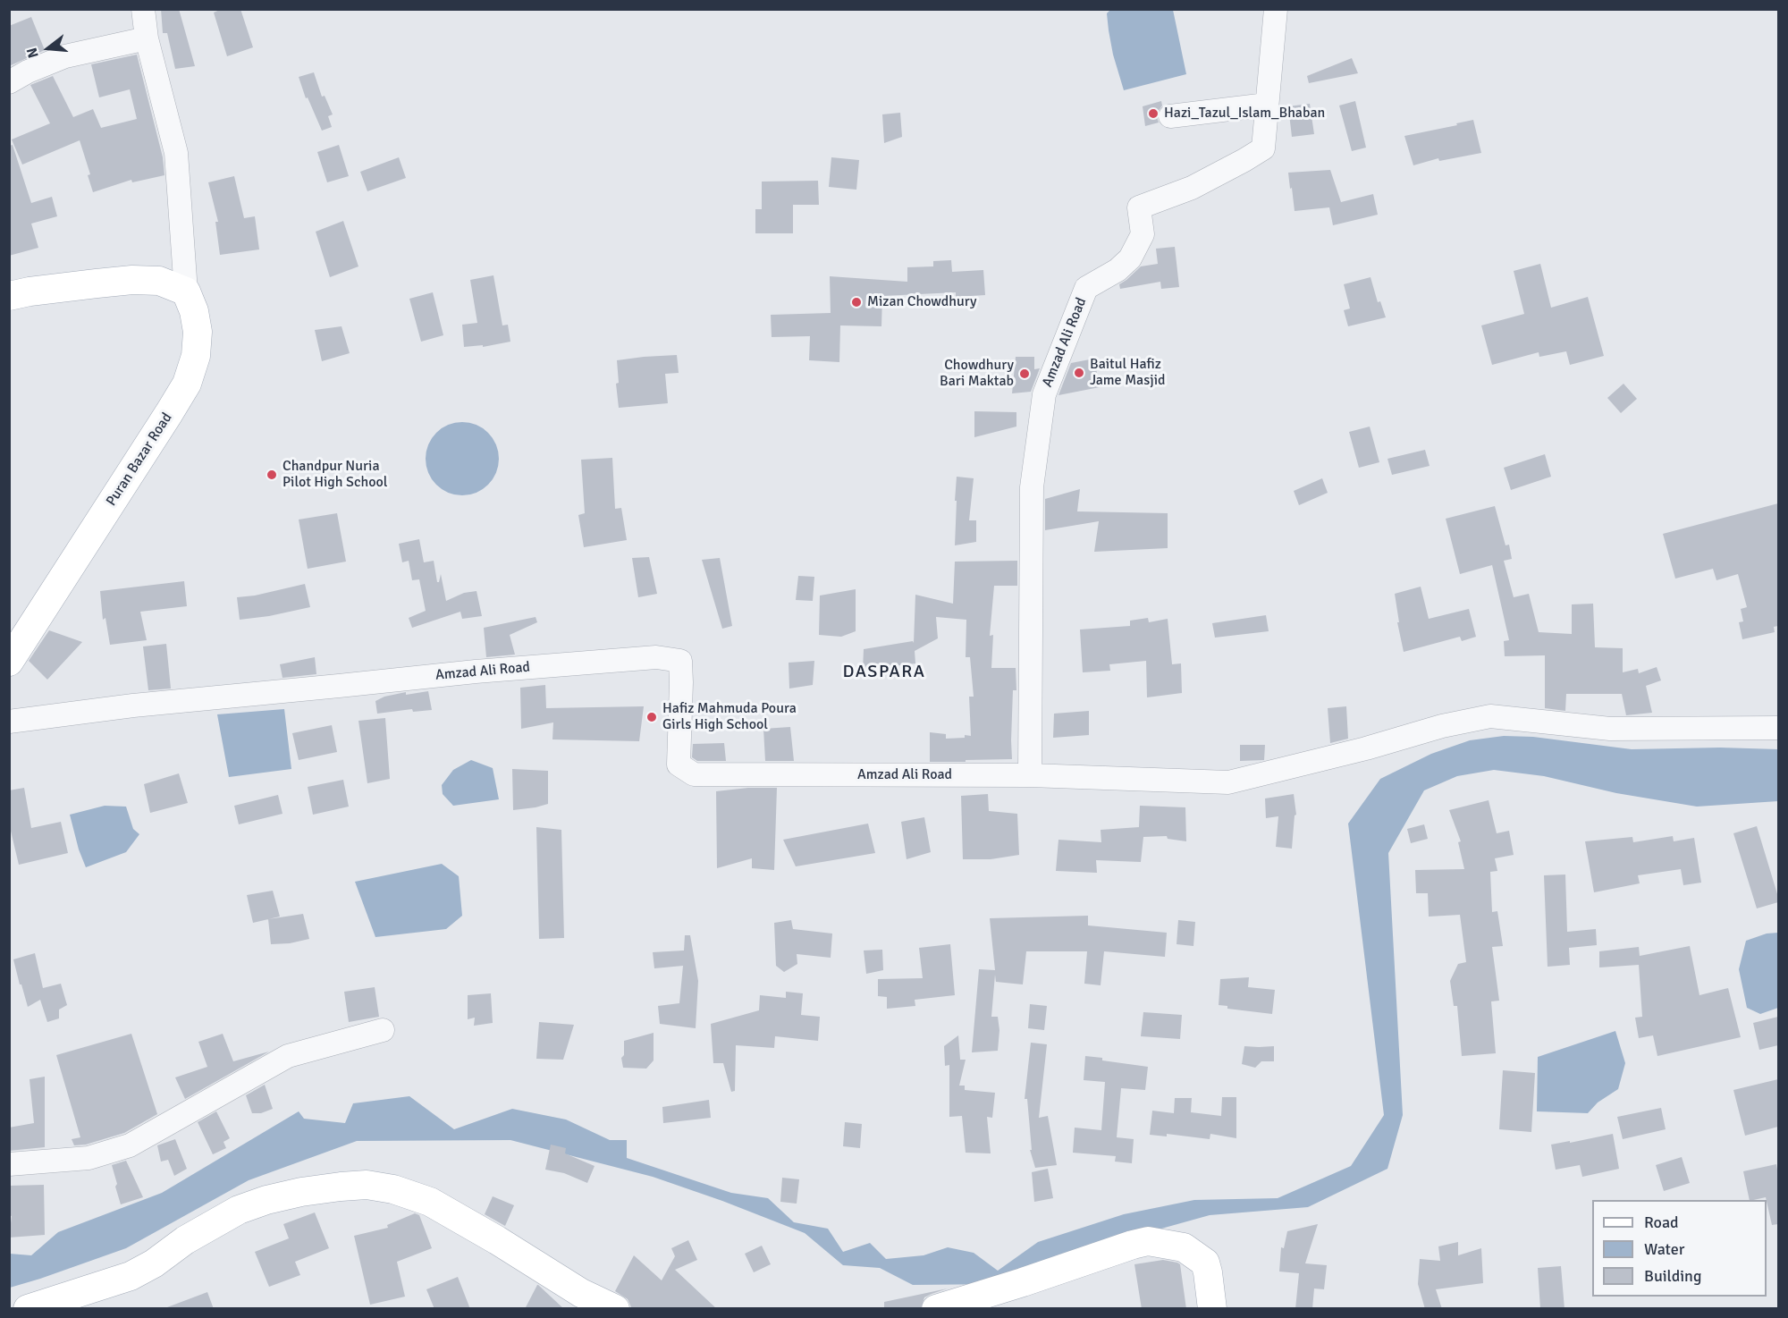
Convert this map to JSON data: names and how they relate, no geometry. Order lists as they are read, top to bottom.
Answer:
{
  "streets": {
    "main road": ["Puran Bazar Road"],
    "street": ["Amzad Ali Road"]
  },
  "districts": ["DASPARA"],
  "places": [
    "Hazi_Tazul_Islam_Bhaban",
    "Mizan Chowdhury",
    "Baitul Hafiz Jame Masjid",
    "Chowdhury Bari Maktab",
    "Chandpur Nuria Pilot High School",
    "Hafiz Mahmuda Poura Girls High School"
  ],
  "legend": ["Road", "Water", "Building"],
  "north": "left"
}
